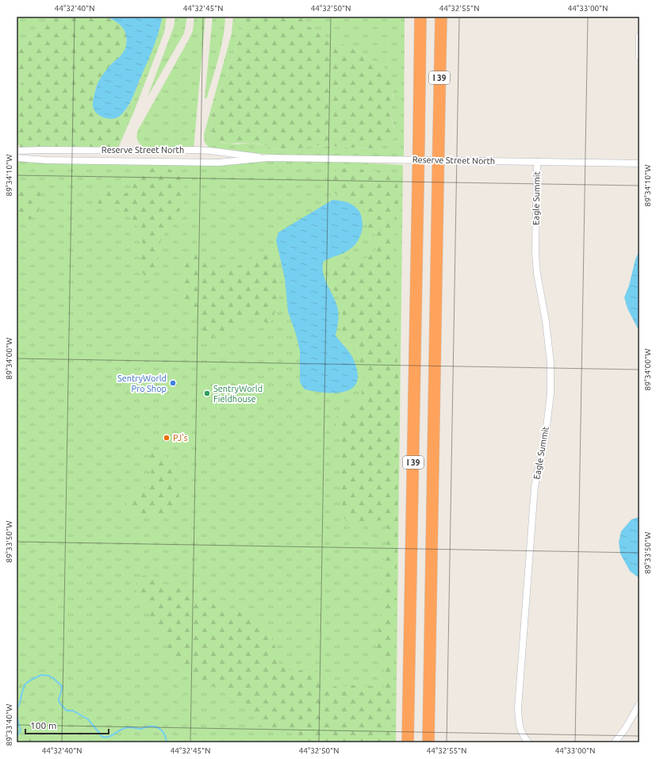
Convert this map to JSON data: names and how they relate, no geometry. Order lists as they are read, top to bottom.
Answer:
{
  "streets": {
    "highway": ["I 39"],
    "street": ["Reserve Street North", "Eagle Summit"]
  },
  "crossings": [
    ["Reserve Street North", "Eagle Summit"]
  ],
  "places": ["SentryWorld Pro Shop", "SentryWorld Fieldhouse", "PJ's"],
  "scale_bar": "100 m",
  "coordinates": [
    "44°32'40\"N",
    "44°32'45\"N",
    "44°32'50\"N",
    "44°32'55\"N",
    "44°33'00\"N",
    "89°34'10\"W",
    "89°34'00\"W",
    "89°33'50\"W",
    "89°33'40\"W"
  ]
}
